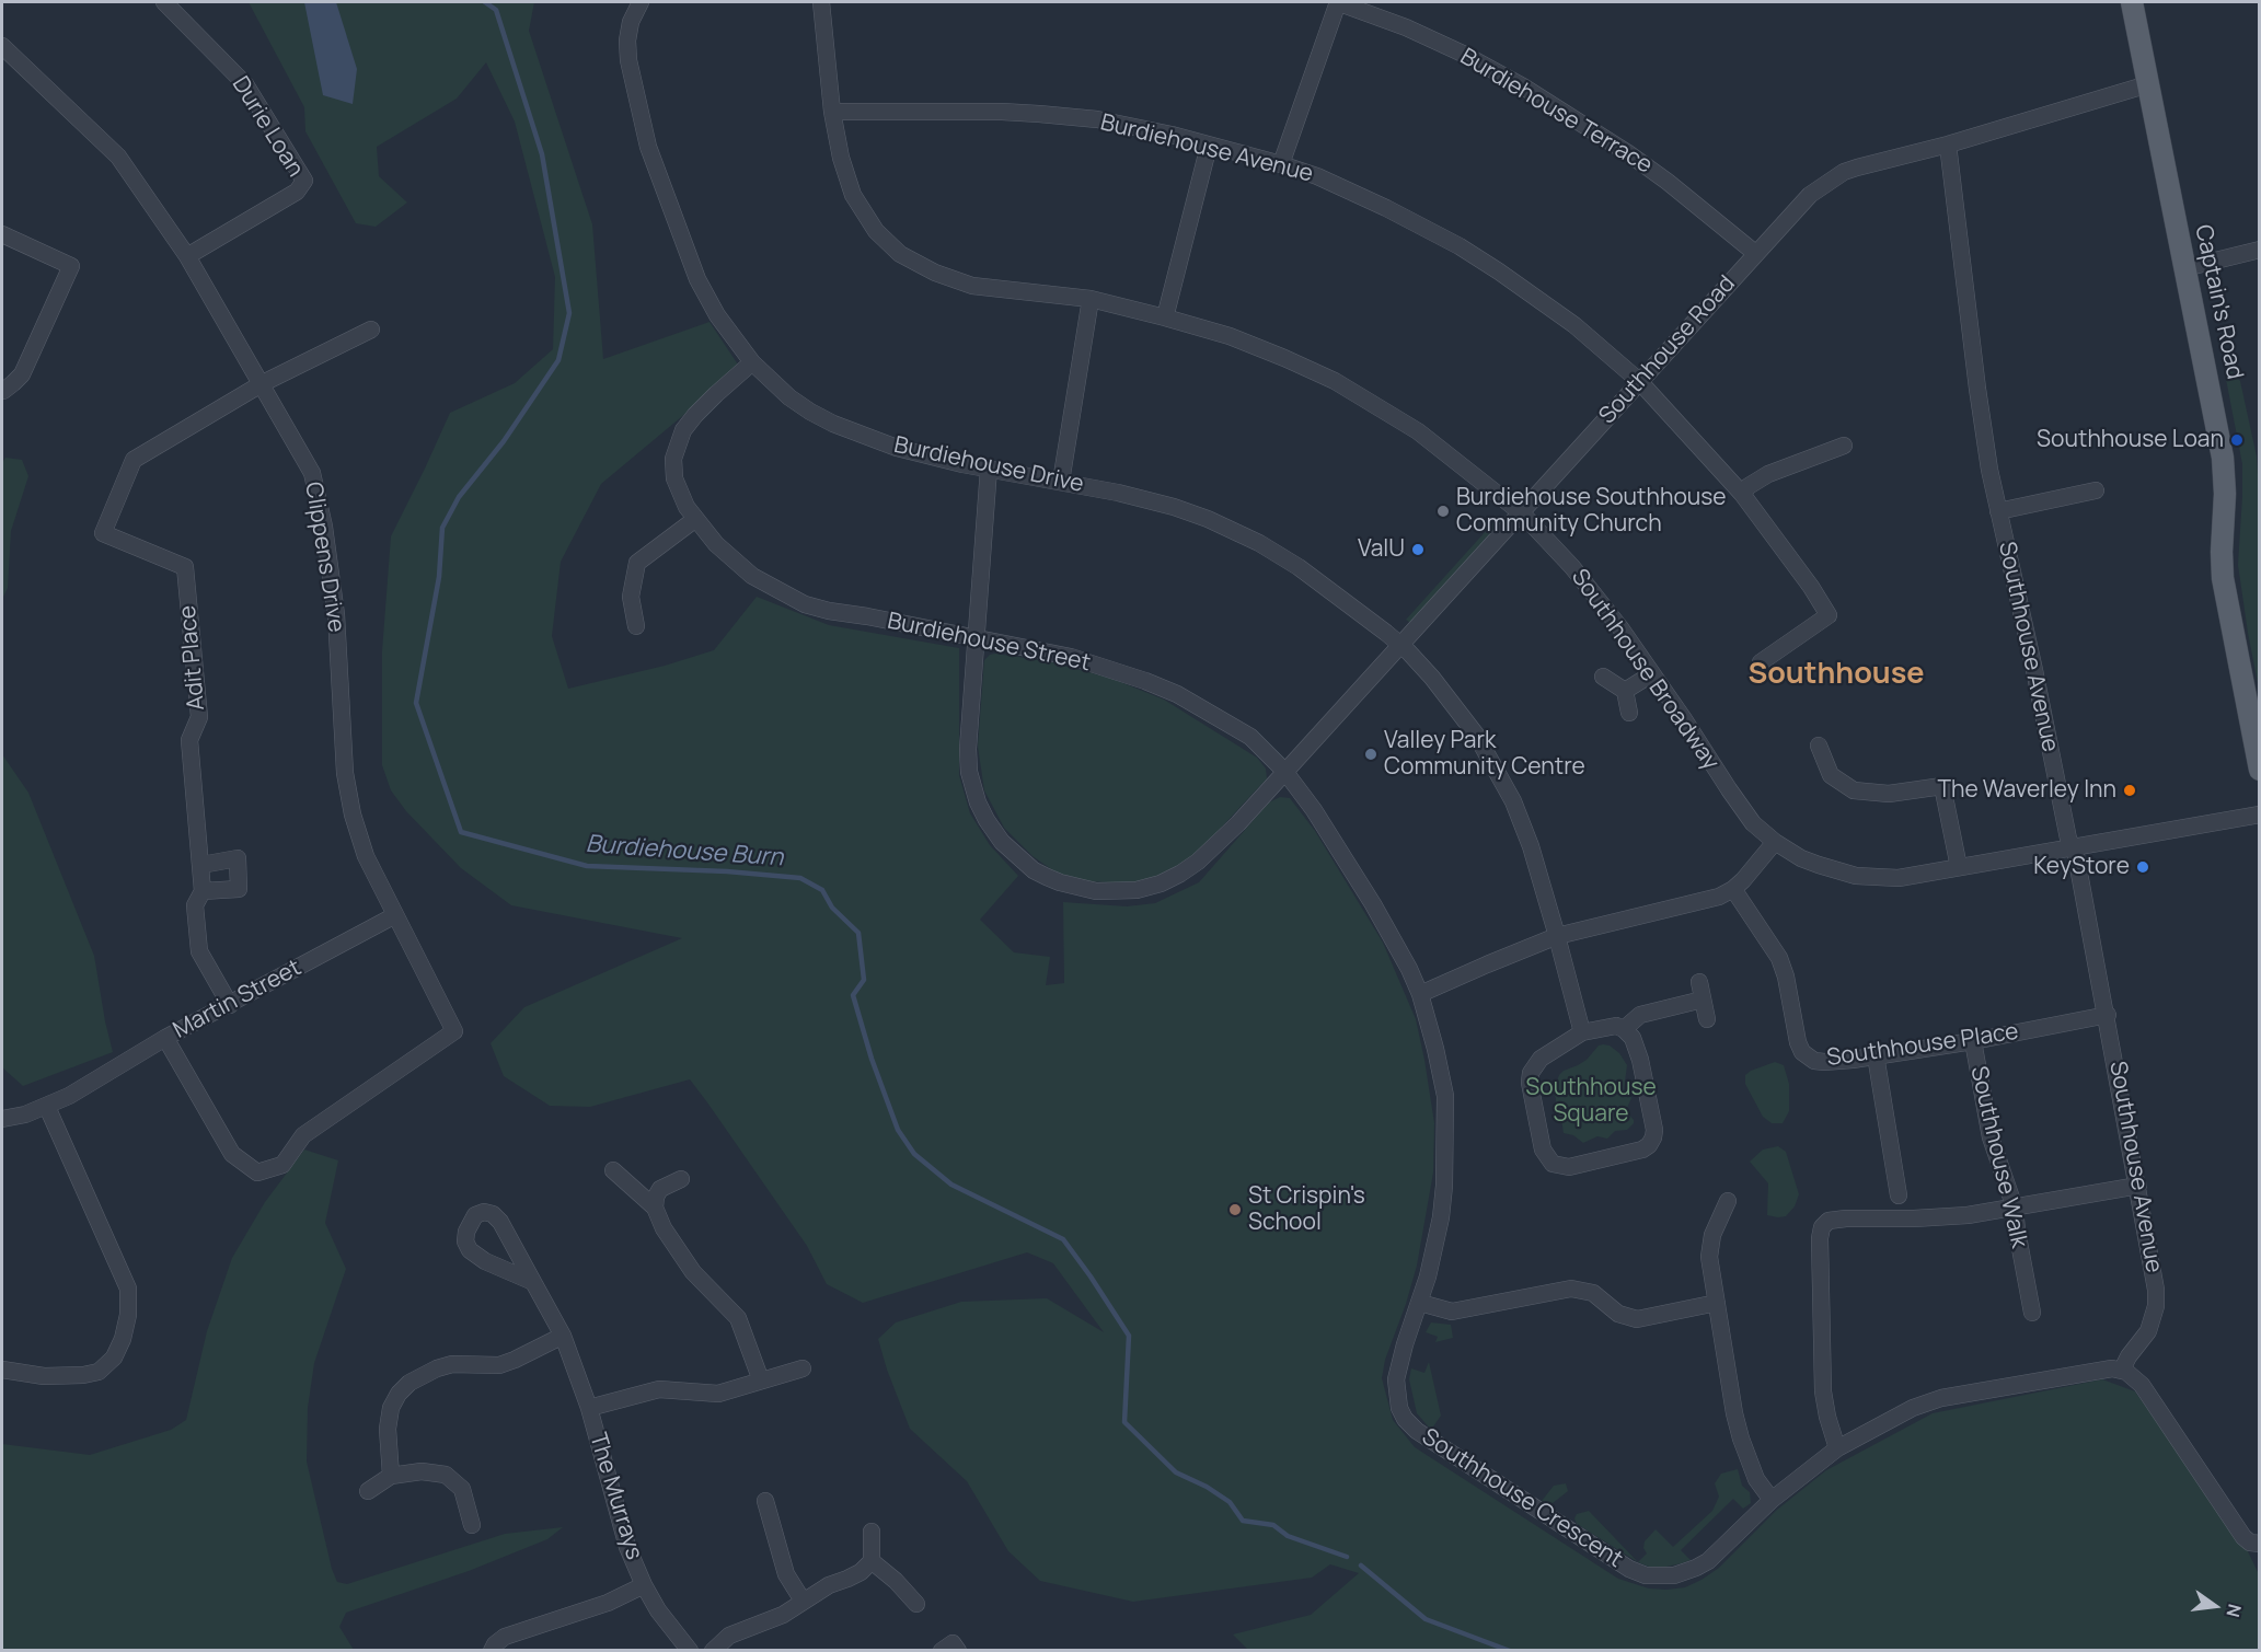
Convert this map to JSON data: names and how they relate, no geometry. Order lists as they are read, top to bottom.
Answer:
{
  "streets": {
    "main road": ["Captain's Road"],
    "street": [
      "Burdiehouse Terrace",
      "Durie Loan",
      "Burdiehouse Avenue",
      "Southhouse Road",
      "Burdiehouse Drive",
      "Clippens Drive",
      "Burdiehouse Street",
      "Southhouse Avenue",
      "Adit Place",
      "Southhouse Broadway",
      "Martin Street",
      "Southhouse Place",
      "Southhouse Walk",
      "The Murrays",
      "Southhouse Crescent"
    ]
  },
  "crossings": [
    ["Burdiehouse Terrace", "Southhouse Road"],
    ["Durie Loan", "Clippens Drive"],
    ["Burdiehouse Avenue", "Southhouse Road"],
    ["Burdiehouse Avenue", "Southhouse Broadway"],
    ["Captain's Road", "Southhouse Road"],
    ["Southhouse Road", "Burdiehouse Drive"],
    ["Southhouse Road", "Burdiehouse Street"],
    ["Southhouse Road", "Southhouse Avenue"],
    ["Southhouse Road", "Southhouse Broadway"],
    ["Southhouse Road", "Southhouse Crescent"],
    ["Burdiehouse Drive", "Burdiehouse Street"],
    ["Clippens Drive", "Adit Place"],
    ["Clippens Drive", "Martin Street"],
    ["Burdiehouse Street", "Southhouse Crescent"],
    ["Southhouse Avenue", "Southhouse Broadway"],
    ["Southhouse Avenue", "Southhouse Place"],
    ["Southhouse Avenue", "Southhouse Crescent"],
    ["Adit Place", "Martin Street"],
    ["Southhouse Place", "Southhouse Walk"]
  ],
  "districts": ["Southhouse"],
  "water": ["Burdiehouse Burn"],
  "parks": ["Southhouse Square"],
  "places": [
    "Southhouse Loan",
    "Burdiehouse Southhouse Community Church",
    "ValU",
    "Valley Park Community Centre",
    "The Waverley Inn",
    "KeyStore",
    "St Crispin's School"
  ],
  "north": "right"
}
